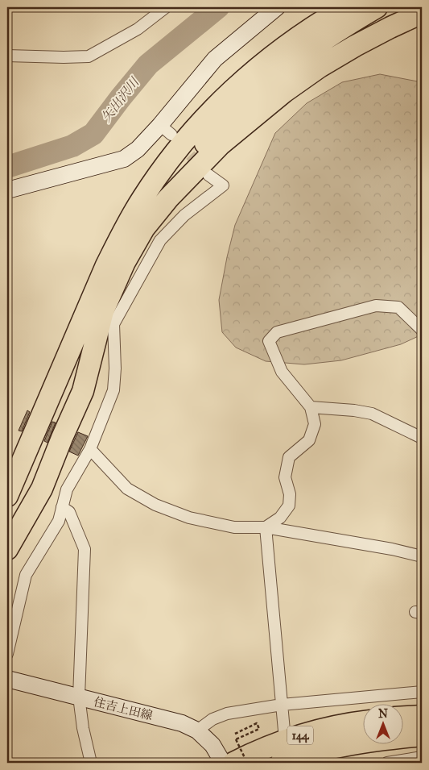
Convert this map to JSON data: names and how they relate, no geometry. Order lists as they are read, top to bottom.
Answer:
{
  "streets": {
    "highway": ["144"],
    "street": ["住吉上田線"]
  },
  "water": ["矢出沢川"],
  "north": "top"
}
